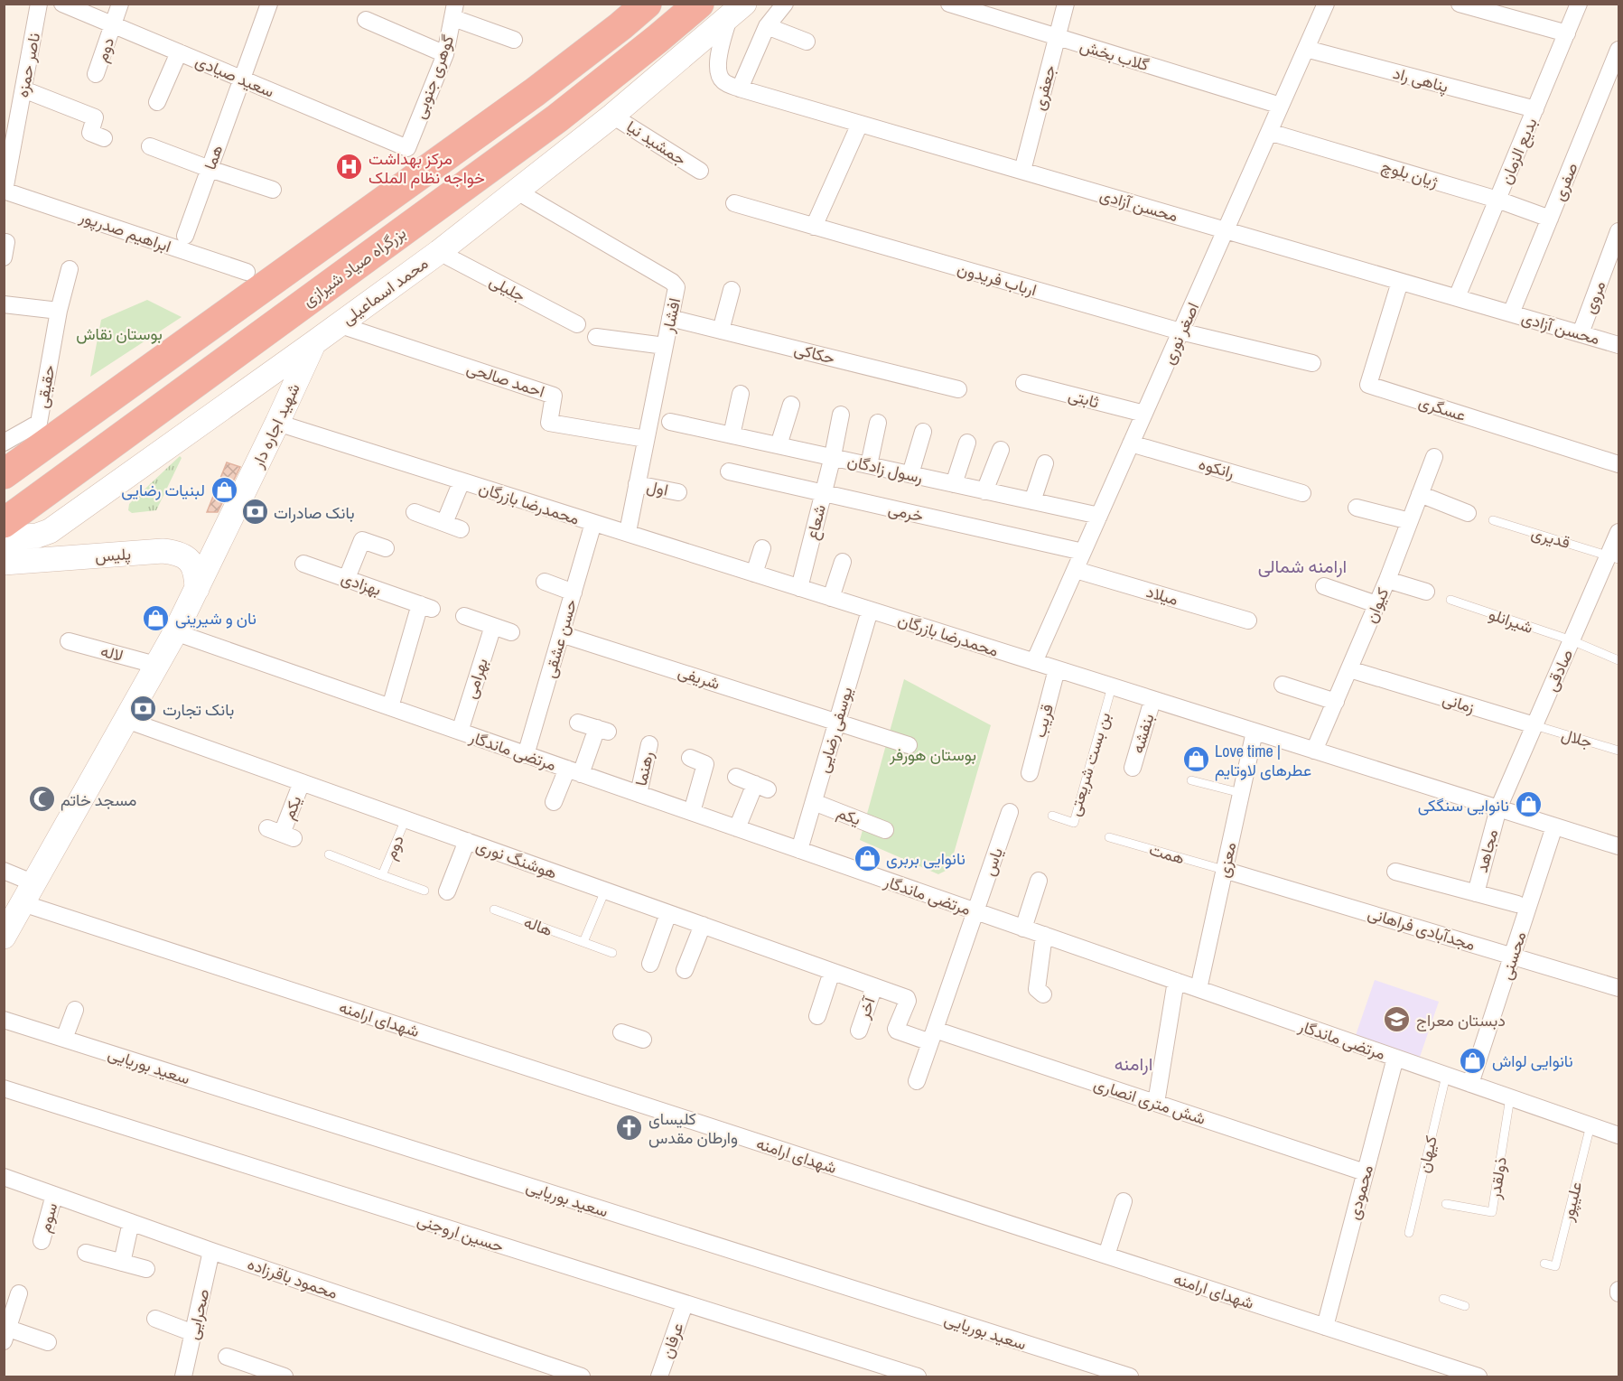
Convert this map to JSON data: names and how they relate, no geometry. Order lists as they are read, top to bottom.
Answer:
{
  "streets": {
    "highway": ["بزرگراه صیاد شیرازی"],
    "main road": ["محمد اسماعیلی", "شهید اجاره دار", "پلیس"],
    "street": [
      "دوم",
      "گلاب بخش",
      "ناصر حمزه",
      "سعید صیادی",
      "گوهری جنوبی",
      "پناهی راد",
      "جعفری",
      "جمشید نیا",
      "بدیع الزمان",
      "هما",
      "ژیان بلوچ",
      "صفری",
      "محسن آزادی",
      "ابراهیم صدرپور",
      "ارباب فریدون",
      "جلیلی",
      "مروی",
      "افشار",
      "اصغر نوری",
      "حکاکی",
      "احمد صالحی",
      "حقیقی",
      "ثابتی",
      "عسگری",
      "رانکوه",
      "رسول زادگان",
      "اول",
      "محمدرضا بازرگان",
      "خرمی",
      "شعاع",
      "بهزادی",
      "میلاد",
      "کیوان",
      "حسن عشقی",
      "لاله",
      "صادقی",
      "شریفی",
      "بهرامی",
      "زمانی",
      "قریب",
      "یوسفی رضایی",
      "بنفشه",
      "مرتضی ماندگار",
      "رهنما",
      "یکم",
      "مجاهد",
      "هوشنگ نوری",
      "معزی",
      "یاس",
      "مجدآبادی فراهانی",
      "محسنی",
      "آخر",
      "شهدای ارامنه",
      "سعید بوریایی",
      "شش متری انصاری",
      "محمودی",
      "سوم",
      "حسین اروجنی",
      "محمود باقرزاده",
      "صحرایی",
      "عرفان"
    ],
    "lane": [
      "قدیری",
      "شیرانلو",
      "جلال",
      "بن بست شریعتی",
      "همت",
      "هاله",
      "کیهان",
      "ذولقدر",
      "علیپور"
    ]
  },
  "crossings": [
    ["دوم", "سعید صیادی"],
    ["دوم", "هوشنگ نوری"],
    ["گلاب بخش", "جعفری"],
    ["گلاب بخش", "اصغر نوری"],
    ["ناصر حمزه", "ابراهیم صدرپور"],
    ["سعید صیادی", "گوهری جنوبی"],
    ["سعید صیادی", "هما"],
    ["پناهی راد", "بدیع الزمان"],
    ["پناهی راد", "اصغر نوری"],
    ["جعفری", "محسن آزادی"],
    ["جمشید نیا", "محمد اسماعیلی"],
    ["بدیع الزمان", "ژیان بلوچ"],
    ["بدیع الزمان", "محسن آزادی"],
    ["ژیان بلوچ", "صفری"],
    ["ژیان بلوچ", "اصغر نوری"],
    ["صفری", "محسن آزادی"],
    ["محسن آزادی", "محمد اسماعیلی"],
    ["محسن آزادی", "مروی"],
    ["محسن آزادی", "اصغر نوری"],
    ["محسن آزادی", "عسگری"],
    ["ارباب فریدون", "اصغر نوری"],
    ["جلیلی", "محمد اسماعیلی"],
    ["محمد اسماعیلی", "افشار"],
    ["محمد اسماعیلی", "احمد صالحی"],
    ["محمد اسماعیلی", "شهید اجاره دار"],
    ["افشار", "حکاکی"],
    ["افشار", "احمد صالحی"],
    ["افشار", "اول"],
    ["اصغر نوری", "ثابتی"],
    ["اصغر نوری", "رانکوه"],
    ["اصغر نوری", "رسول زادگان"],
    ["اصغر نوری", "محمدرضا بازرگان"],
    ["اصغر نوری", "خرمی"],
    ["اصغر نوری", "میلاد"],
    ["شهید اجاره دار", "محمدرضا بازرگان"],
    ["شهید اجاره دار", "پلیس"],
    ["شهید اجاره دار", "لاله"],
    ["شهید اجاره دار", "مرتضی ماندگار"],
    ["شهید اجاره دار", "هوشنگ نوری"],
    ["شهید اجاره دار", "شهدای ارامنه"],
    ["رسول زادگان", "شعاع"],
    ["محمدرضا بازرگان", "شعاع"],
    ["محمدرضا بازرگان", "کیوان"],
    ["محمدرضا بازرگان", "حسن عشقی"],
    ["محمدرضا بازرگان", "صادقی"],
    ["محمدرضا بازرگان", "قریب"],
    ["محمدرضا بازرگان", "یوسفی رضایی"],
    ["محمدرضا بازرگان", "بنفشه"],
    ["محمدرضا بازرگان", "بن بست شریعتی"],
    ["محمدرضا بازرگان", "مجاهد"],
    ["محمدرضا بازرگان", "معزی"],
    ["محمدرضا بازرگان", "محسنی"],
    ["خرمی", "شعاع"],
    ["قدیری", "صادقی"],
    ["بهزادی", "مرتضی ماندگار"],
    ["کیوان", "زمانی"],
    ["شیرانلو", "صادقی"],
    ["حسن عشقی", "شریفی"],
    ["حسن عشقی", "مرتضی ماندگار"],
    ["صادقی", "زمانی"],
    ["صادقی", "جلال"],
    ["صادقی", "مجاهد"],
    ["شریفی", "یوسفی رضایی"],
    ["بهرامی", "مرتضی ماندگار"],
    ["زمانی", "جلال"],
    ["یوسفی رضایی", "مرتضی ماندگار"],
    ["یوسفی رضایی", "یکم"],
    ["مرتضی ماندگار", "رهنما"],
    ["مرتضی ماندگار", "معزی"],
    ["مرتضی ماندگار", "یاس"],
    ["مرتضی ماندگار", "محسنی"],
    ["مرتضی ماندگار", "کیهان"],
    ["مرتضی ماندگار", "ذولقدر"],
    ["مرتضی ماندگار", "محمودی"],
    ["مرتضی ماندگار", "علیپور"],
    ["یکم", "هوشنگ نوری"],
    ["همت", "معزی"],
    ["همت", "مجدآبادی فراهانی"],
    ["هوشنگ نوری", "آخر"],
    ["هوشنگ نوری", "شش متری انصاری"],
    ["معزی", "مجدآبادی فراهانی"],
    ["یاس", "شش متری انصاری"],
    ["مجدآبادی فراهانی", "محسنی"],
    ["شهدای ارامنه", "محمودی"],
    ["شش متری انصاری", "محمودی"],
    ["سوم", "محمود باقرزاده"],
    ["حسین اروجنی", "عرفان"],
    ["محمود باقرزاده", "صحرایی"]
  ],
  "districts": ["ارامنه شمالی", "ارامنه"],
  "parks": ["بوستان نقاش", "بوستان هورفر"],
  "places": {
    "hospital": ["مرکز بهداشت خواجه نظام الملک"],
    "shop": [
      "لبنیات رضایی",
      "نان و شیرینی",
      "Love time | عطرهای لاوتایم",
      "نانوایی سنگکی",
      "نانوایی بربری",
      "نانوایی لواش"
    ],
    "bank": ["بانک صادرات", "بانک تجارت"],
    "mosque": ["مسجد خاتم"],
    "school or university": ["دبستان معراج"],
    "church": ["کلیسای وارطان مقدس"]
  }
}
